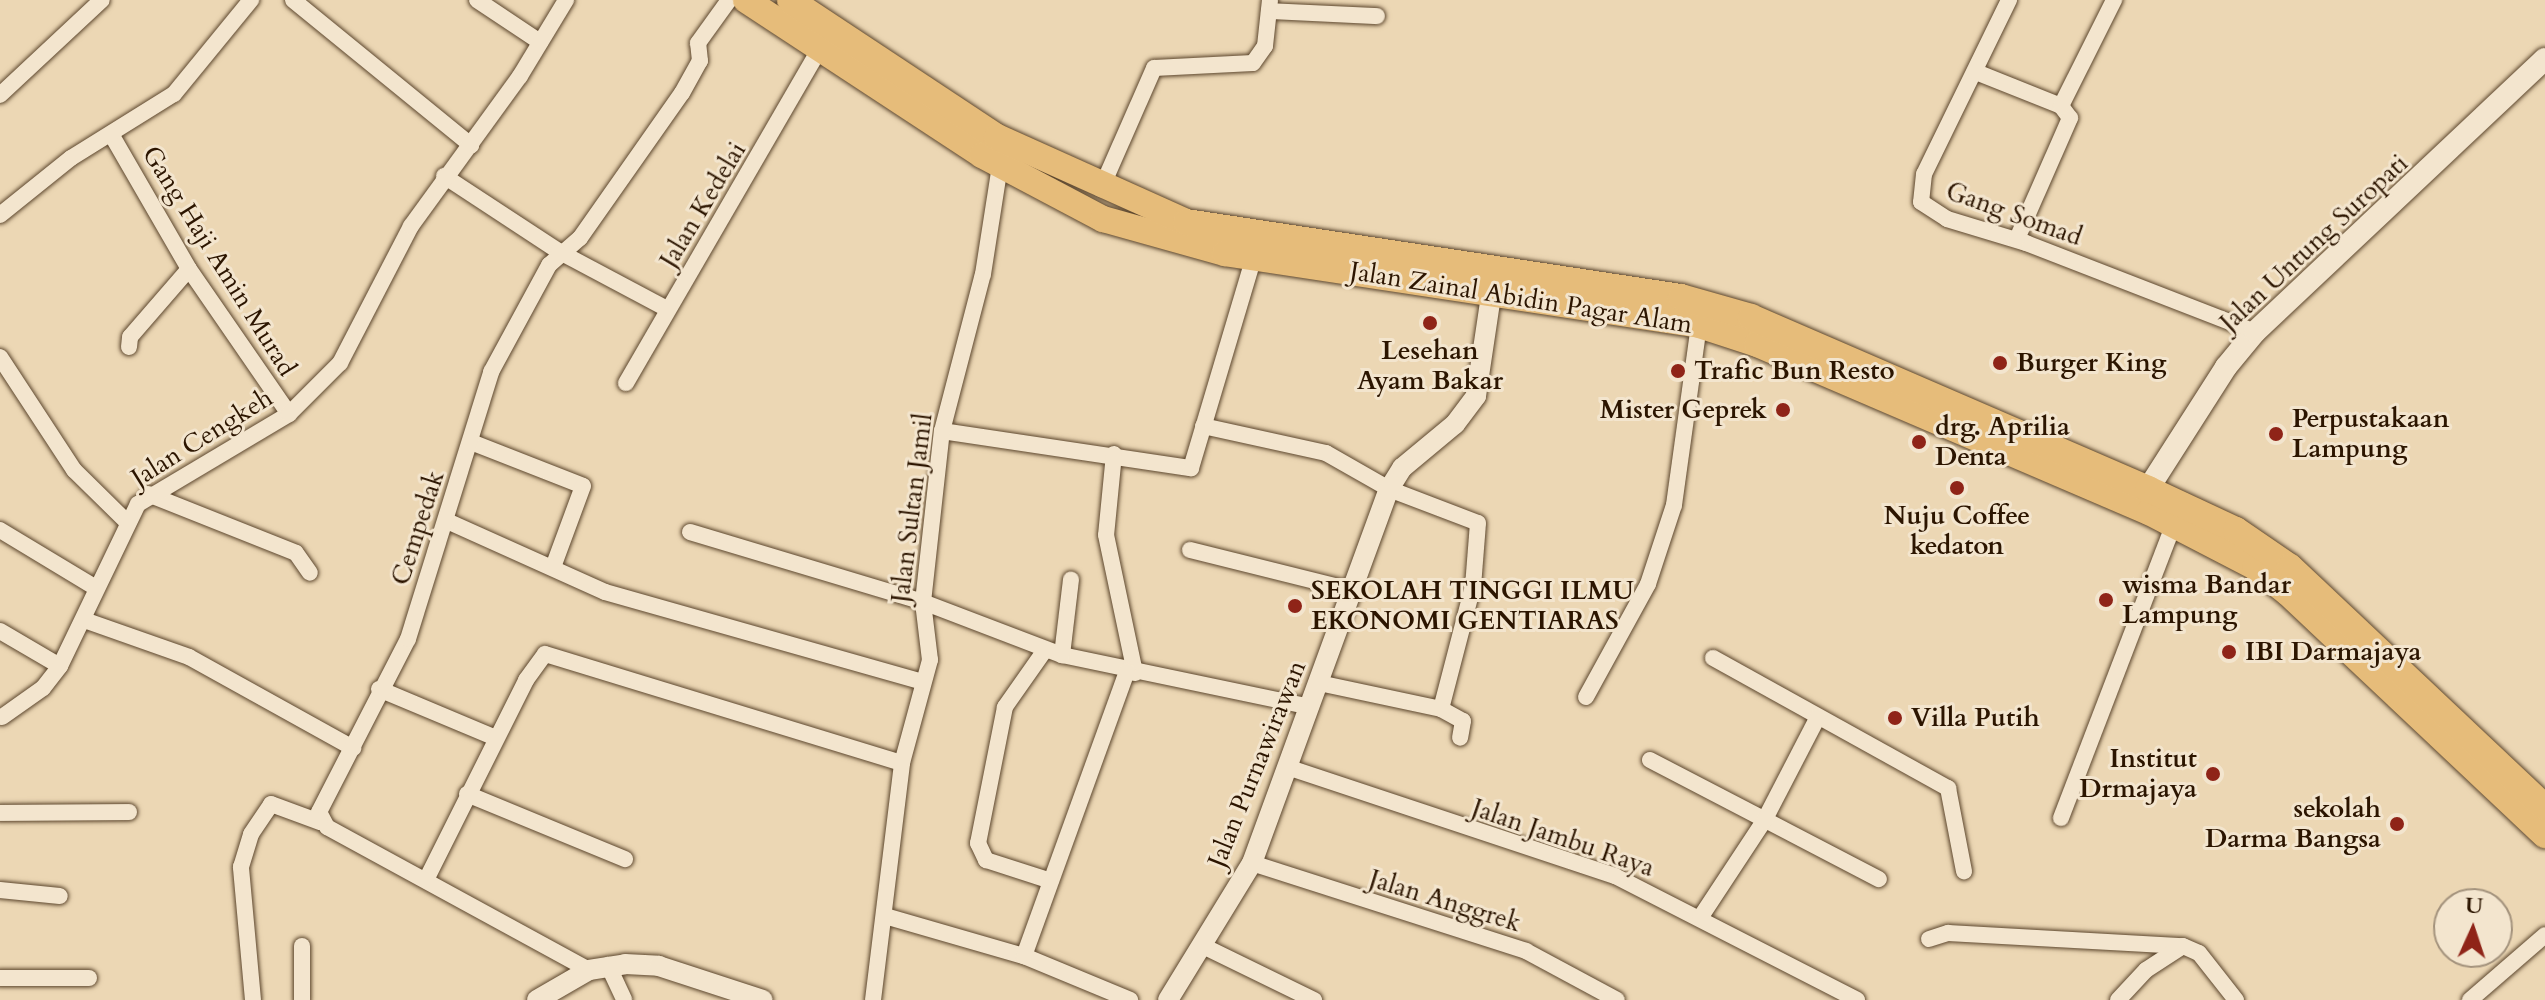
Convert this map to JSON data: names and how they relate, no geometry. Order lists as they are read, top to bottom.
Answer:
{
  "streets": {
    "highway": ["Jalan Zainal Abidin Pagar Alam"],
    "main road": ["Jalan Untung Suropati"],
    "street": [
      "Jalan Kedelai",
      "Gang Somad",
      "Gang Haji Amin Murad",
      "Jalan Cengkeh",
      "Jalan Sultan Jamil",
      "Cempedak",
      "Jalan Purnawirawan",
      "Jalan Jambu Raya",
      "Jalan Anggrek"
    ]
  },
  "crossings": [
    ["Jalan Kedelai", "Jalan Zainal Abidin Pagar Alam"],
    ["Gang Somad", "Jalan Untung Suropati"],
    ["Jalan Untung Suropati", "Jalan Zainal Abidin Pagar Alam"],
    ["Gang Haji Amin Murad", "Jalan Cengkeh"],
    ["Jalan Zainal Abidin Pagar Alam", "Jalan Sultan Jamil"],
    ["Jalan Zainal Abidin Pagar Alam", "Jalan Purnawirawan"],
    ["Jalan Purnawirawan", "Jalan Jambu Raya"],
    ["Jalan Purnawirawan", "Jalan Anggrek"]
  ],
  "places": [
    "Lesehan Ayam Bakar",
    "Burger King",
    "Trafic Bun Resto",
    "Mister Geprek",
    "Perpustakaan Lampung",
    "drg. Aprilia Denta",
    "Nuju Coffee kedaton",
    "wisma Bandar Lampung",
    "SEKOLAH TINGGI ILMU EKONOMI GENTIARAS",
    "IBI Darmajaya",
    "Villa Putih",
    "Institut Drmajaya",
    "sekolah Darma Bangsa"
  ],
  "north": "top"
}
